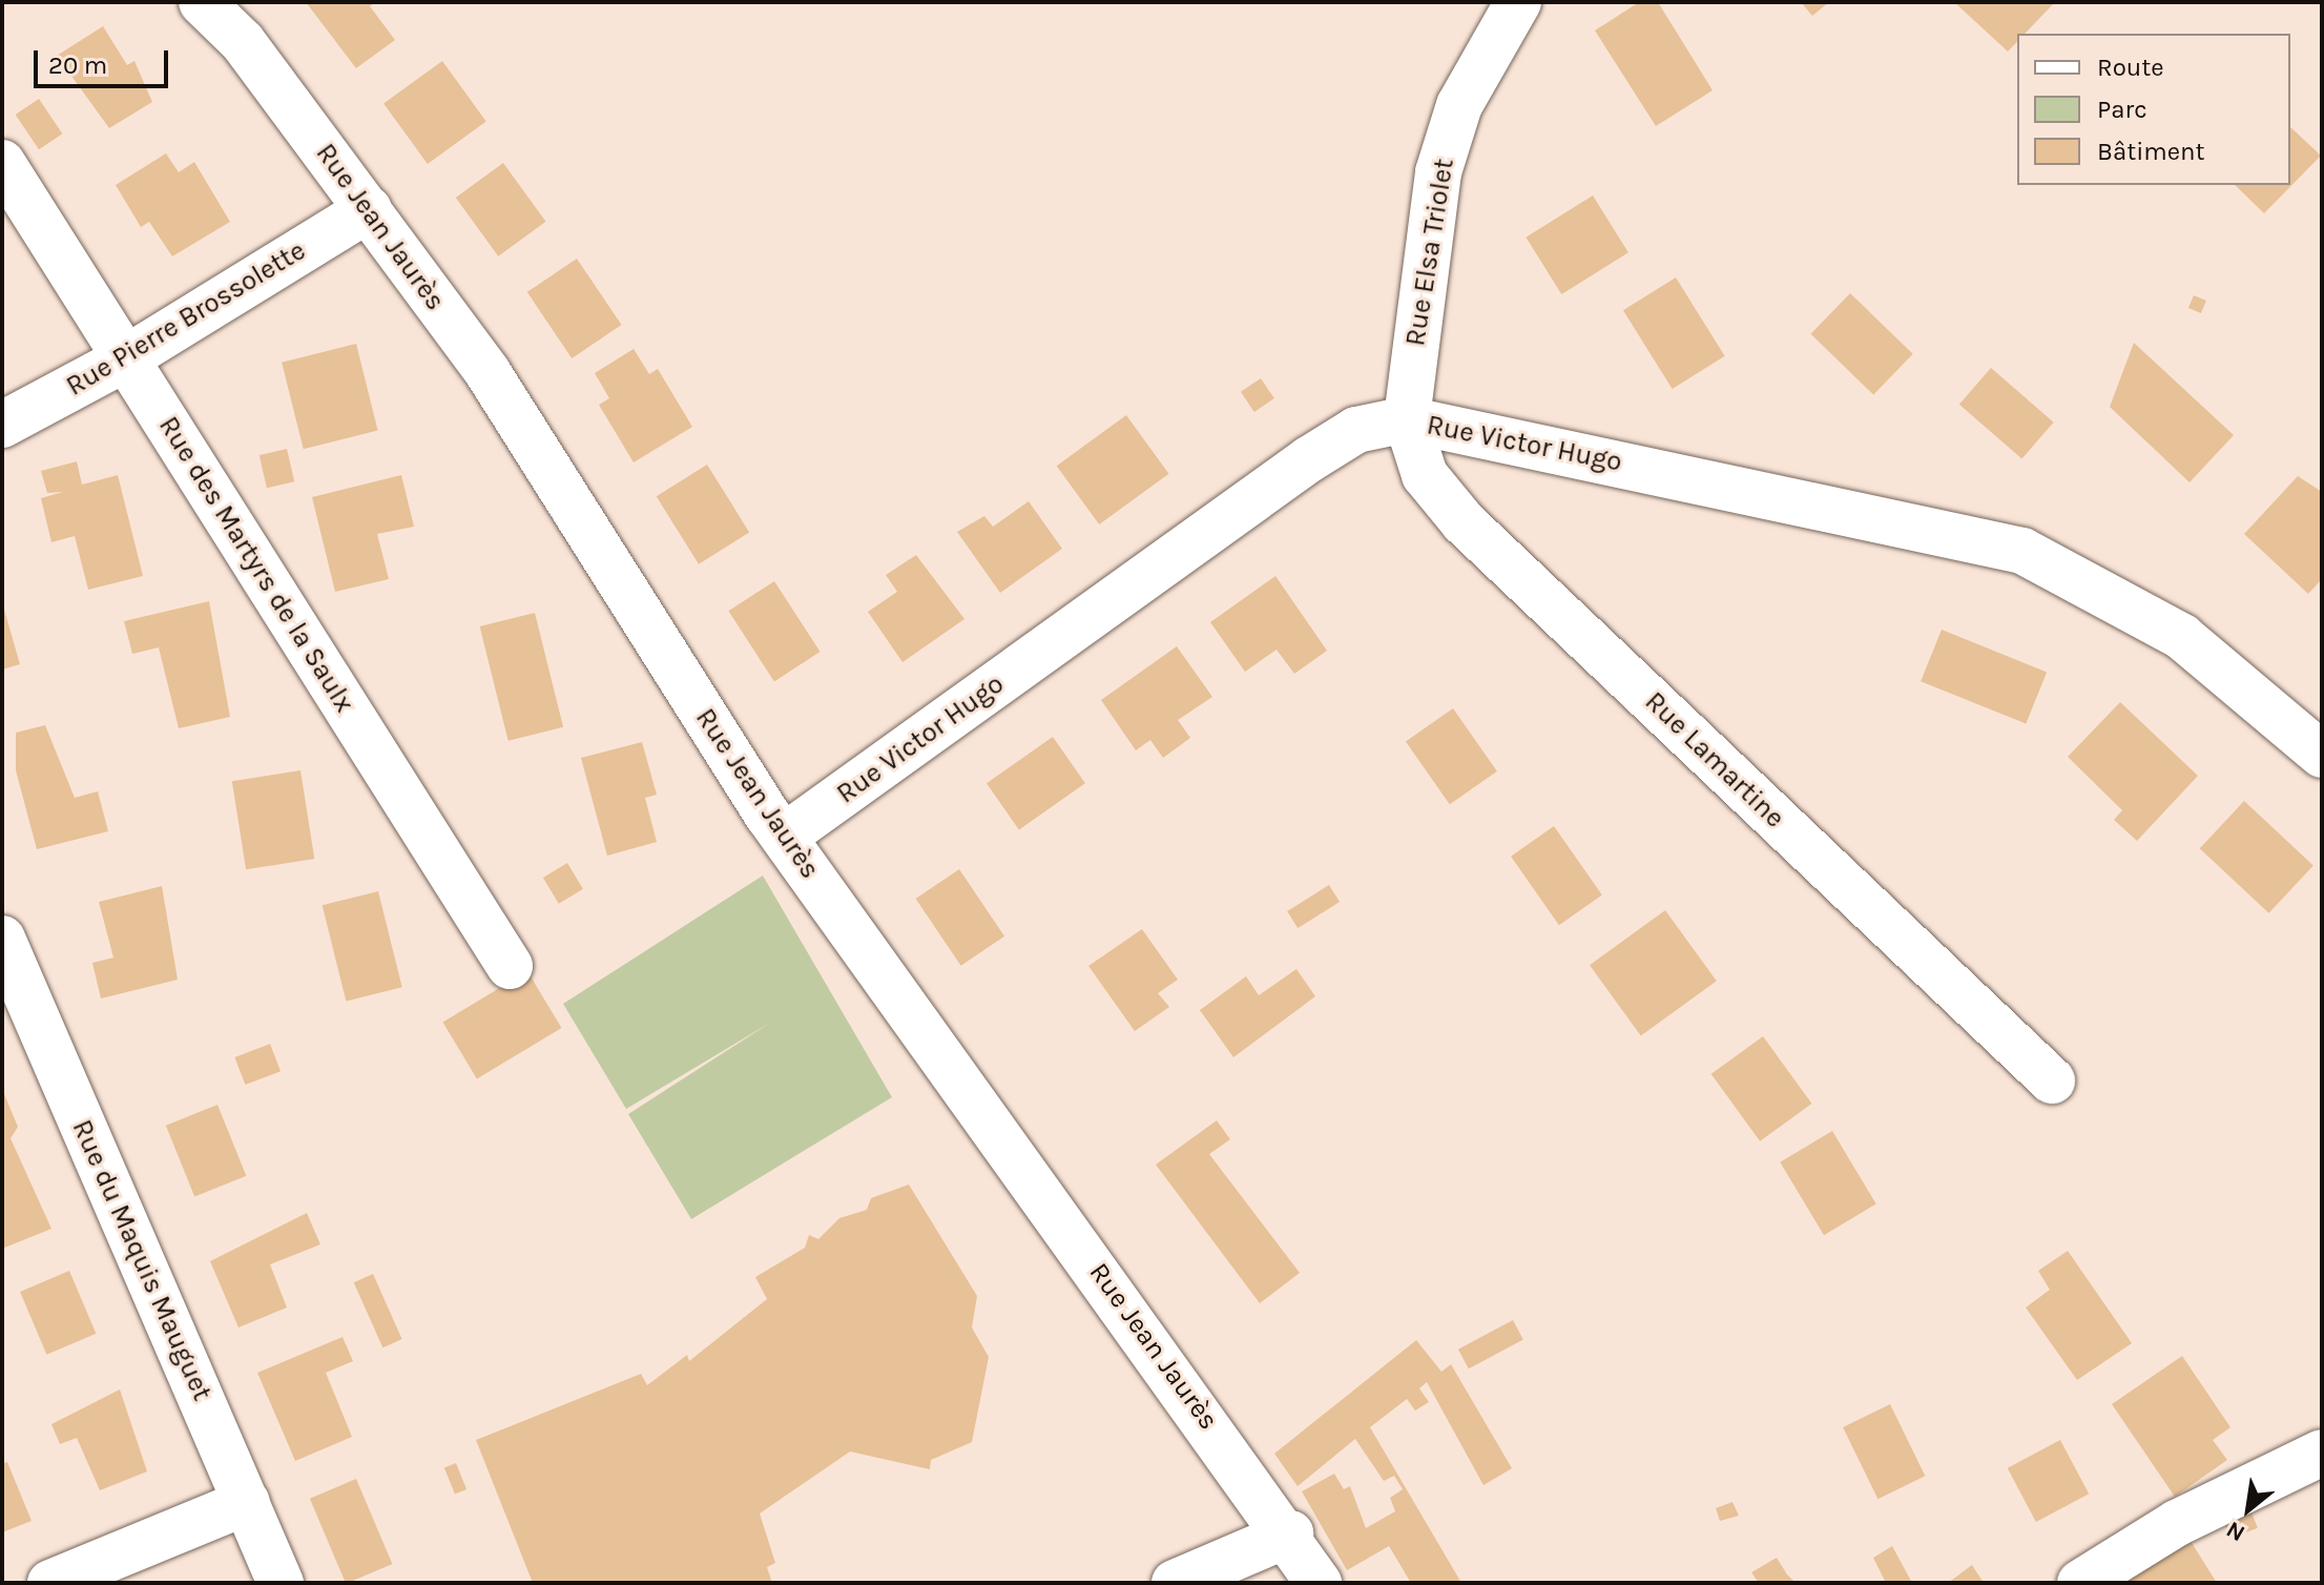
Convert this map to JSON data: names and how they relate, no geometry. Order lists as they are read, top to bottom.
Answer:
{
  "streets": {
    "street": [
      "Rue Jean Jaurès",
      "Rue Elsa Triolet",
      "Rue Pierre Brossolette",
      "Rue Victor Hugo",
      "Rue des Martyrs de la Saulx",
      "Rue Lamartine",
      "Rue du Maquis Mauguet"
    ]
  },
  "crossings": [
    ["Rue Jean Jaurès", "Rue Pierre Brossolette"],
    ["Rue Jean Jaurès", "Rue Victor Hugo"],
    ["Rue Elsa Triolet", "Rue Victor Hugo"],
    ["Rue Elsa Triolet", "Rue Lamartine"],
    ["Rue Pierre Brossolette", "Rue des Martyrs de la Saulx"],
    ["Rue Victor Hugo", "Rue Lamartine"]
  ],
  "legend": ["Route", "Parc", "Bâtiment"],
  "scale_bar": "20 m",
  "north": "bottom left"
}
